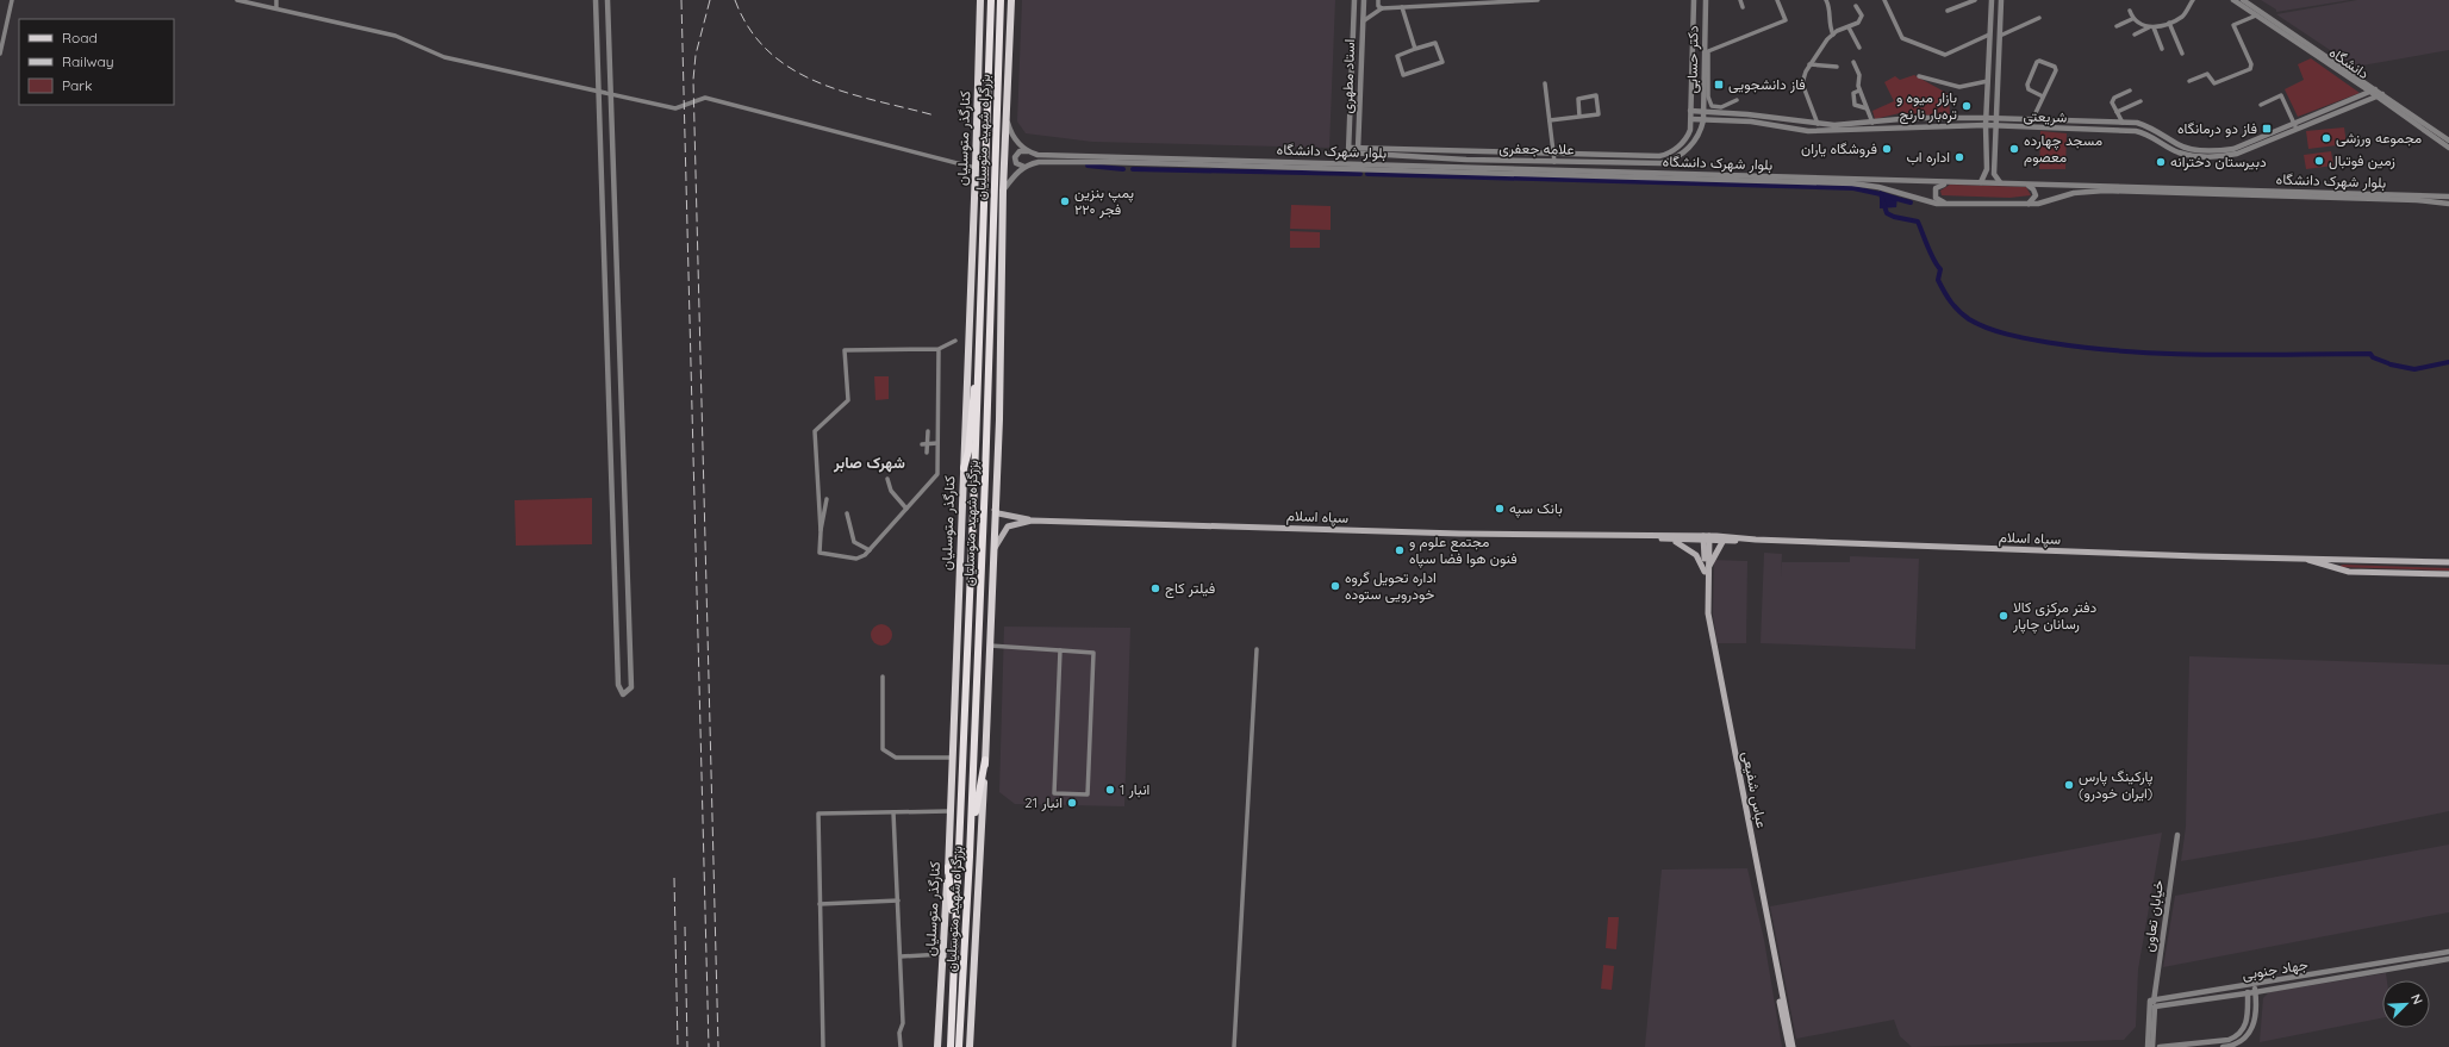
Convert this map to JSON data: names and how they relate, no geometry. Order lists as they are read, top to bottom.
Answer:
{
  "streets": {
    "highway": ["بزرگراه شهید متوسلیان"],
    "main road": ["کنارگذر متوسلیان", "سپاه اسلام", "عباس شفیعی"],
    "street": [
      "دکتر حسابی",
      "دانشگاه",
      "استاد مطهری",
      "شریعتی",
      "علامه جعفری",
      "بلوار شهرک دانشگاه",
      "خیابان تعاون",
      "جهاد جنوبی"
    ]
  },
  "crossings": [
    ["دکتر حسابی", "شریعتی"],
    ["دکتر حسابی", "علامه جعفری"],
    ["دانشگاه", "شریعتی"],
    ["استاد مطهری", "علامه جعفری"],
    ["شریعتی", "علامه جعفری"],
    ["سپاه اسلام", "عباس شفیعی"],
    ["خیابان تعاون", "جهاد جنوبی"]
  ],
  "districts": ["شهرک صابر"],
  "places": {
    "transit": ["فاز دانشجویی", "فاز دو درمانگاه"],
    "other": [
      "بازار میوه و تره‌بار نارنج",
      "مجموعه ورزشی",
      "فروشگاه یاران",
      "مسجد چهارده معصوم",
      "اداره اب",
      "زمین فوتبال",
      "دبیرستان دخترانه",
      "پمپ بنزین ۲۲۰ فجر",
      "بانک سپه",
      "مجتمع علوم و فنون هوا فضا سپاه",
      "اداره تحویل گروه خودرویی ستوده",
      "فیلتر کاج",
      "دفتر مرکزی کالا رسانان چاپار",
      "پارکینگ پارس (ایران خودرو)",
      "انبار 1",
      "انبار 21"
    ]
  },
  "legend": ["Road", "Railway", "Park"],
  "north": "top right"
}
